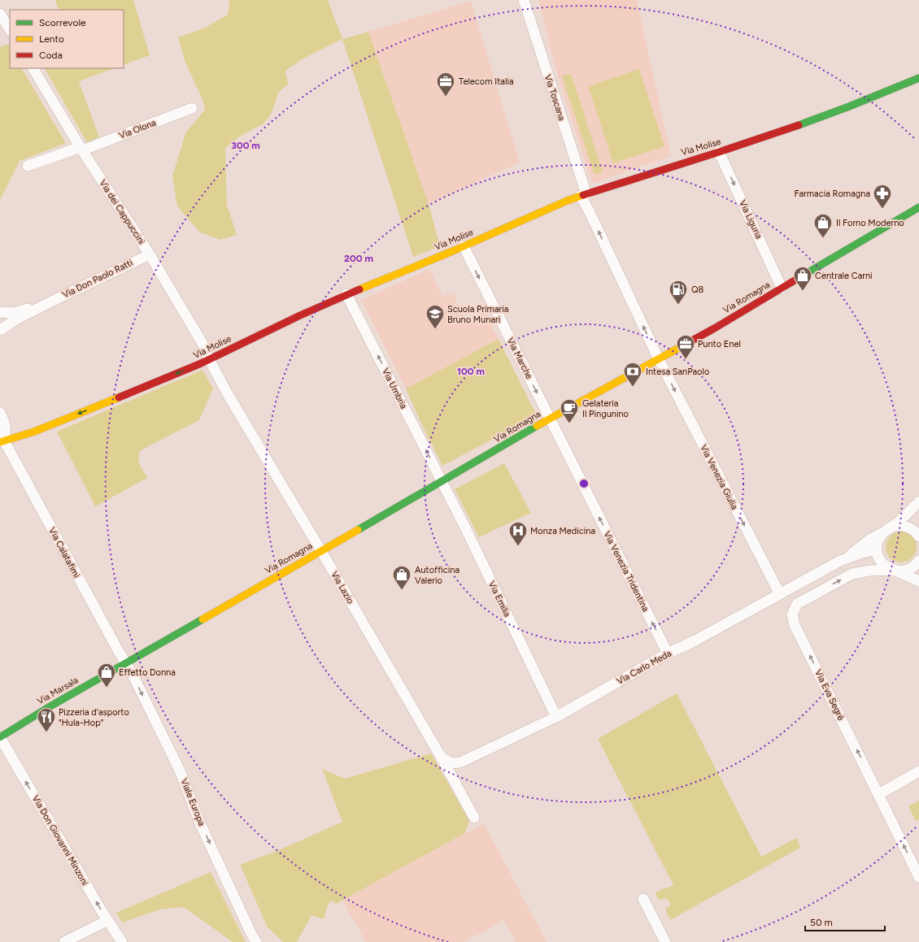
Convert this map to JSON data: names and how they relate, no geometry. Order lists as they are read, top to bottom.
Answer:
{
  "streets": {
    "street": [
      "Via Toscana",
      "Via Olona",
      "Via Molise",
      "Via dei Cappuccini",
      "Via Liguria",
      "Via Don Paolo Ratti",
      "Via Romagna",
      "Via Marche",
      "Via Umbria",
      "Via Venezia Giulia",
      "Via Calatafimi",
      "Via Venezia Tridentina",
      "Via Lazio",
      "Via Emilia",
      "Via Carlo Meda",
      "Via Marsala",
      "Via Eva Segrè",
      "Viale Europa",
      "Via Don Giovanni Minzoni"
    ]
  },
  "crossings": [
    ["Via Toscana", "Via Molise"],
    ["Via Toscana", "Via Romagna"],
    ["Via Toscana", "Via Venezia Giulia"],
    ["Via Olona", "Via dei Cappuccini"],
    ["Via Molise", "Via dei Cappuccini"],
    ["Via Molise", "Via Liguria"],
    ["Via Molise", "Via Marche"],
    ["Via Molise", "Via Umbria"],
    ["Via Molise", "Via Calatafimi"],
    ["Via Molise", "Via Lazio"],
    ["Via dei Cappuccini", "Via Don Paolo Ratti"],
    ["Via dei Cappuccini", "Via Lazio"],
    ["Via Liguria", "Via Romagna"],
    ["Via Romagna", "Via Marche"],
    ["Via Romagna", "Via Umbria"],
    ["Via Romagna", "Via Venezia Giulia"],
    ["Via Romagna", "Via Calatafimi"],
    ["Via Romagna", "Via Venezia Tridentina"],
    ["Via Romagna", "Via Lazio"],
    ["Via Romagna", "Via Emilia"],
    ["Via Romagna", "Via Marsala"],
    ["Via Romagna", "Viale Europa"],
    ["Via Marche", "Via Venezia Tridentina"],
    ["Via Umbria", "Via Emilia"],
    ["Via Venezia Giulia", "Via Carlo Meda"],
    ["Via Calatafimi", "Via Marsala"],
    ["Via Calatafimi", "Viale Europa"],
    ["Via Venezia Tridentina", "Via Carlo Meda"],
    ["Via Lazio", "Via Carlo Meda"],
    ["Via Emilia", "Via Carlo Meda"],
    ["Via Marsala", "Viale Europa"],
    ["Via Marsala", "Via Don Giovanni Minzoni"]
  ],
  "one_way": [
    "Via Toscana",
    "Via Liguria",
    "Via Marche",
    "Via Umbria",
    "Via Venezia Giulia",
    "Via Venezia Tridentina",
    "Viale Europa",
    "Via Don Giovanni Minzoni"
  ],
  "places": {
    "office": ["Telecom Italia", "Punto Enel"],
    "pharmacy": ["Farmacia Romagna"],
    "shop": [
      "Il Forno Moderno",
      "Centrale Carni",
      "Autofficina Valerio",
      "Effetto Donna"
    ],
    "fuel station": ["Q8"],
    "school or university": ["Scuola Primaria Bruno Munari"],
    "bank": ["Intesa SanPaolo"],
    "cafe": ["Gelateria Il Pingunino"],
    "hospital": ["Monza Medicina"],
    "restaurant": ["Pizzeria d'asporto \"Hula-Hop\""]
  },
  "legend": ["Scorrevole", "Lento", "Coda"],
  "scale_bar": "50 m",
  "rings": ["300 m", "200 m", "100 m"]
}
